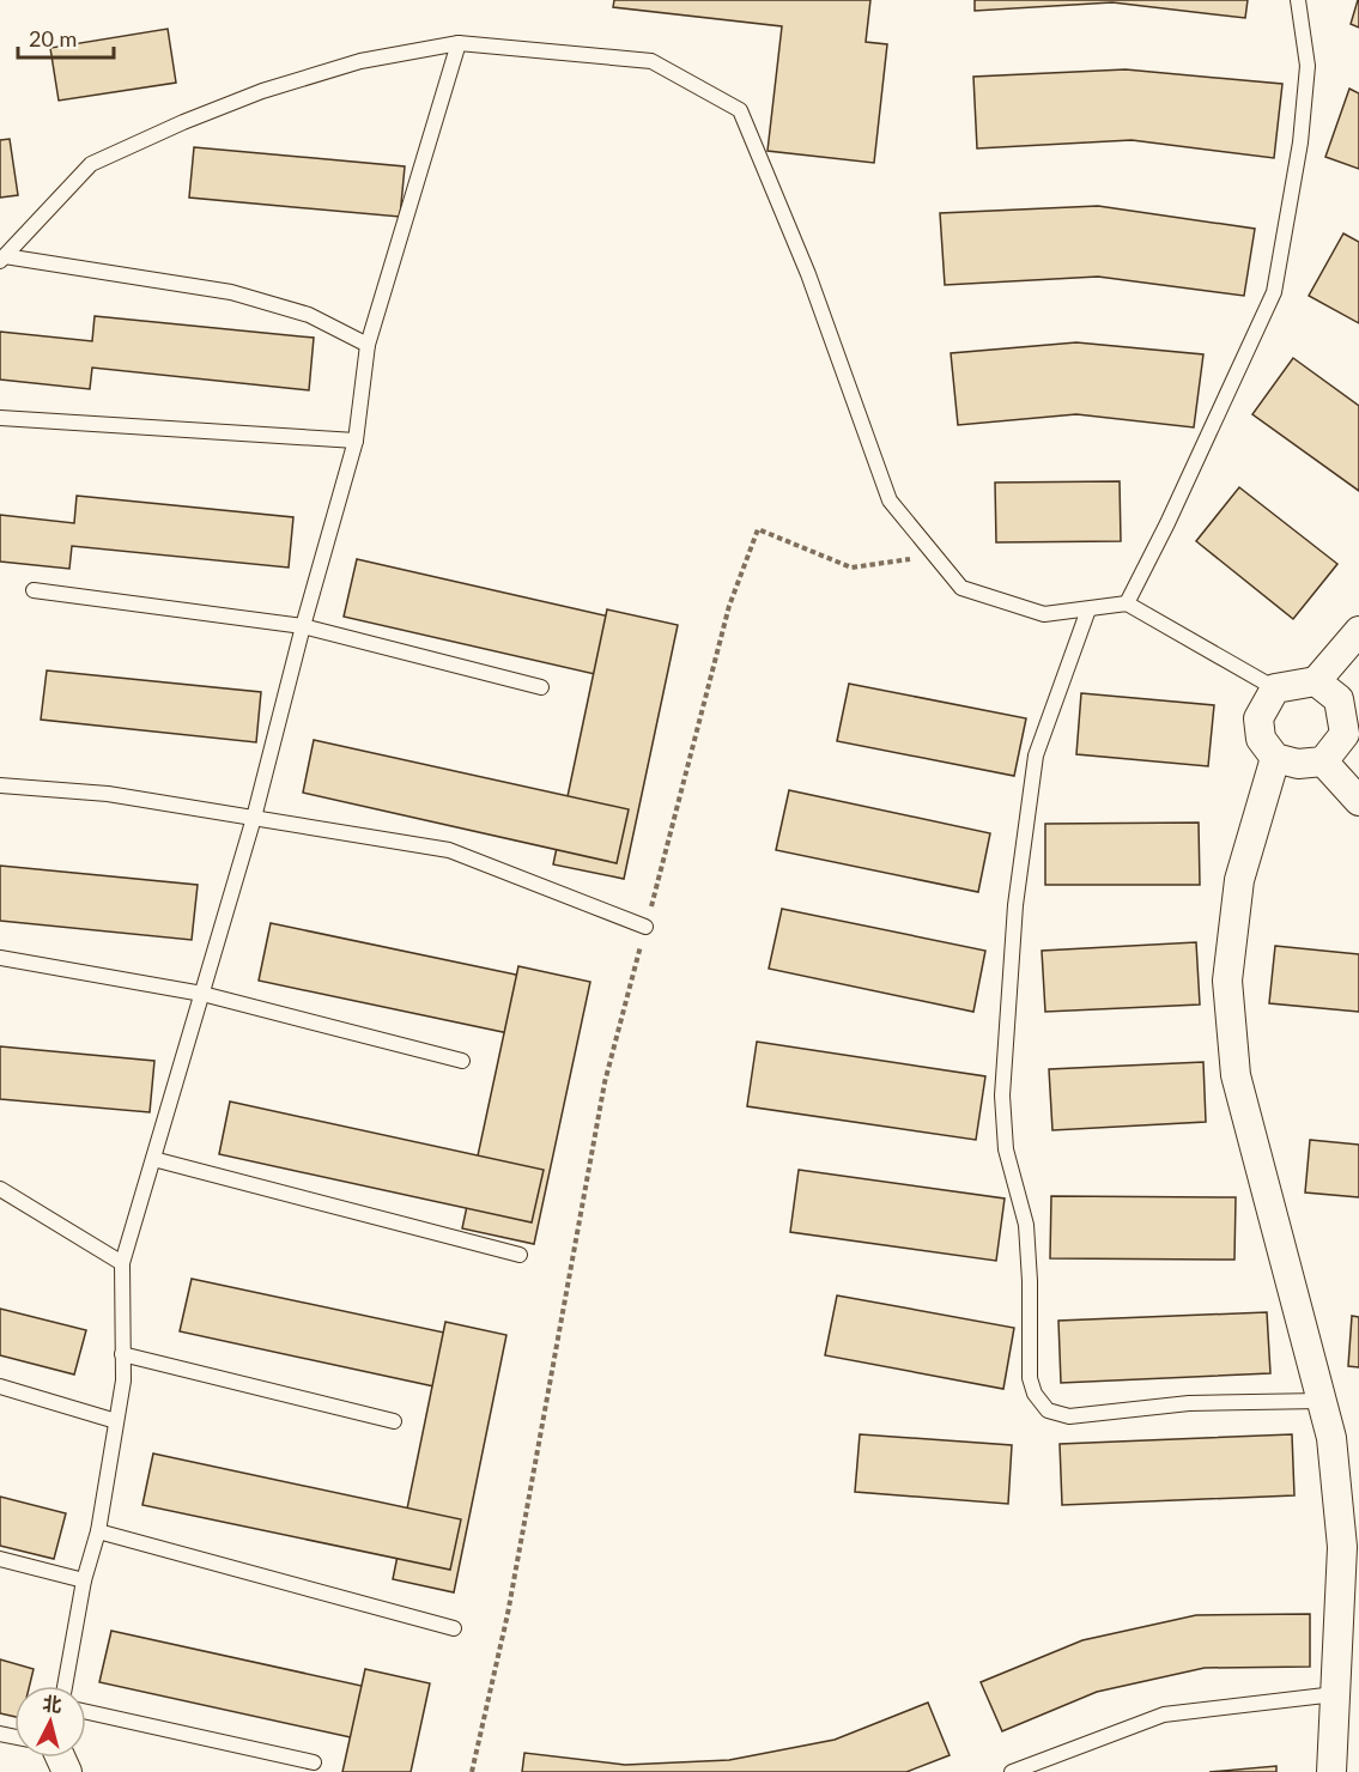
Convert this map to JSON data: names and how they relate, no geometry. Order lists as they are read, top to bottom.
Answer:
{
  "scale_bar": "20 m",
  "north": "top"
}
